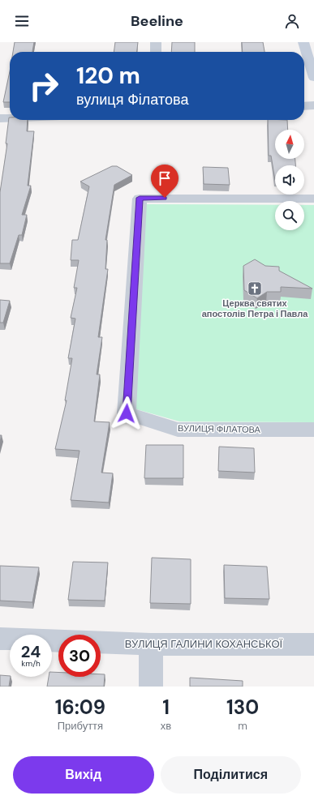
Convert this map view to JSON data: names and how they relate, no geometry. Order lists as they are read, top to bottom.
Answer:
{
  "streets": {
    "street": ["ВУЛИЦЯ ФІЛАТОВА", "ВУЛИЦЯ ГАЛИНИ КОХАНСЬКОЇ"]
  },
  "places": {
    "church": ["Церква святих апостолів Петра і Павла"]
  },
  "north": "top",
  "page": {
    "header": "Beeline",
    "turn": ["120 m", "вулиця Філатова"],
    "speed": "24 km/h",
    "limit": "30",
    "eta": [
      "16:09",
      "Прибуття",
      "1",
      "хв",
      "130",
      "m"
    ],
    "buttons": ["Вихід", "Поділитися"]
  }
}
